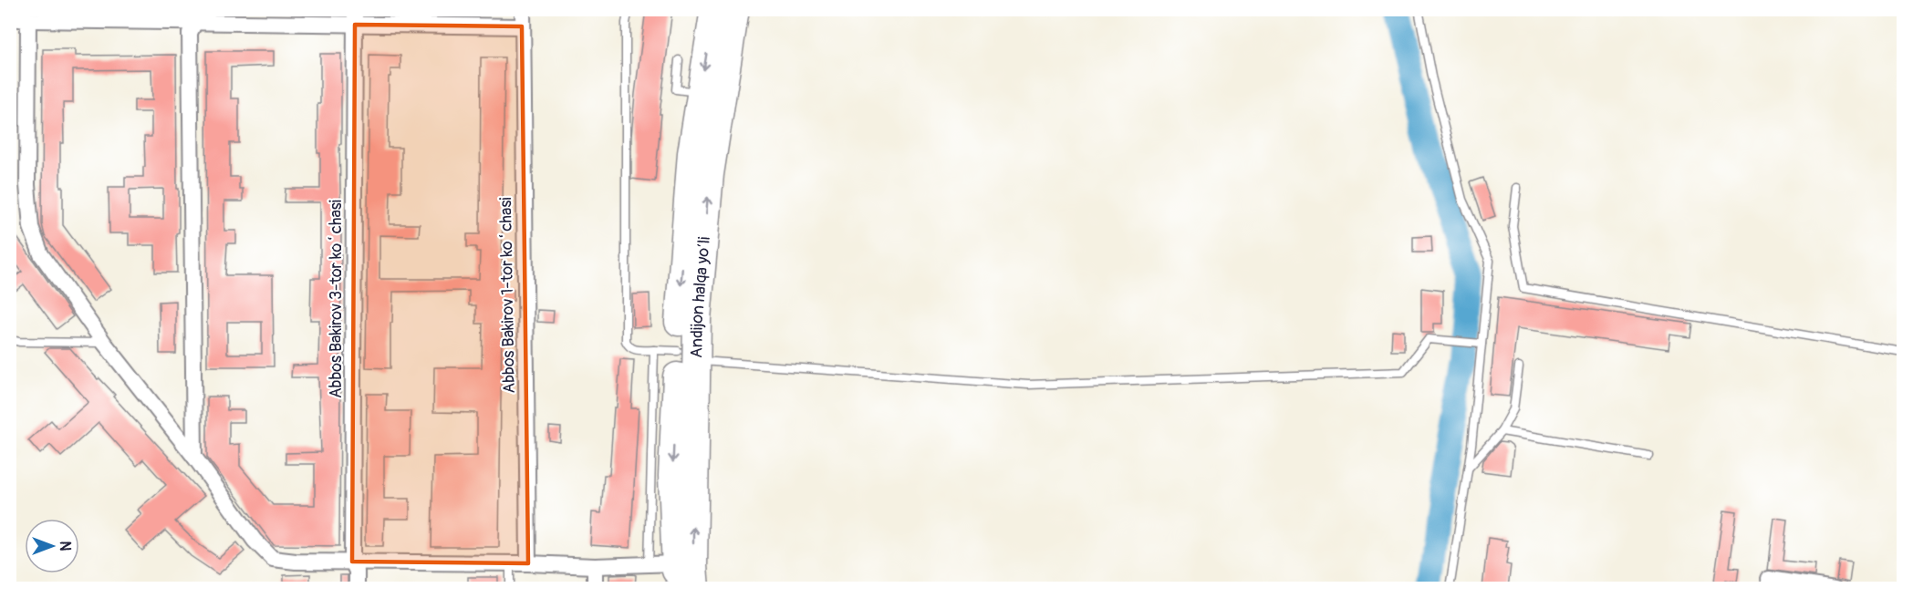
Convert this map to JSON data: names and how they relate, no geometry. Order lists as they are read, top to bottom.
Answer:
{
  "streets": {
    "highway": ["Andijon halqa yo‘li"],
    "street": ["Abbos Bakirov 1-tor koʻchasi", "Abbos Bakirov 3-tor koʻchasi"]
  },
  "north": "right"
}
